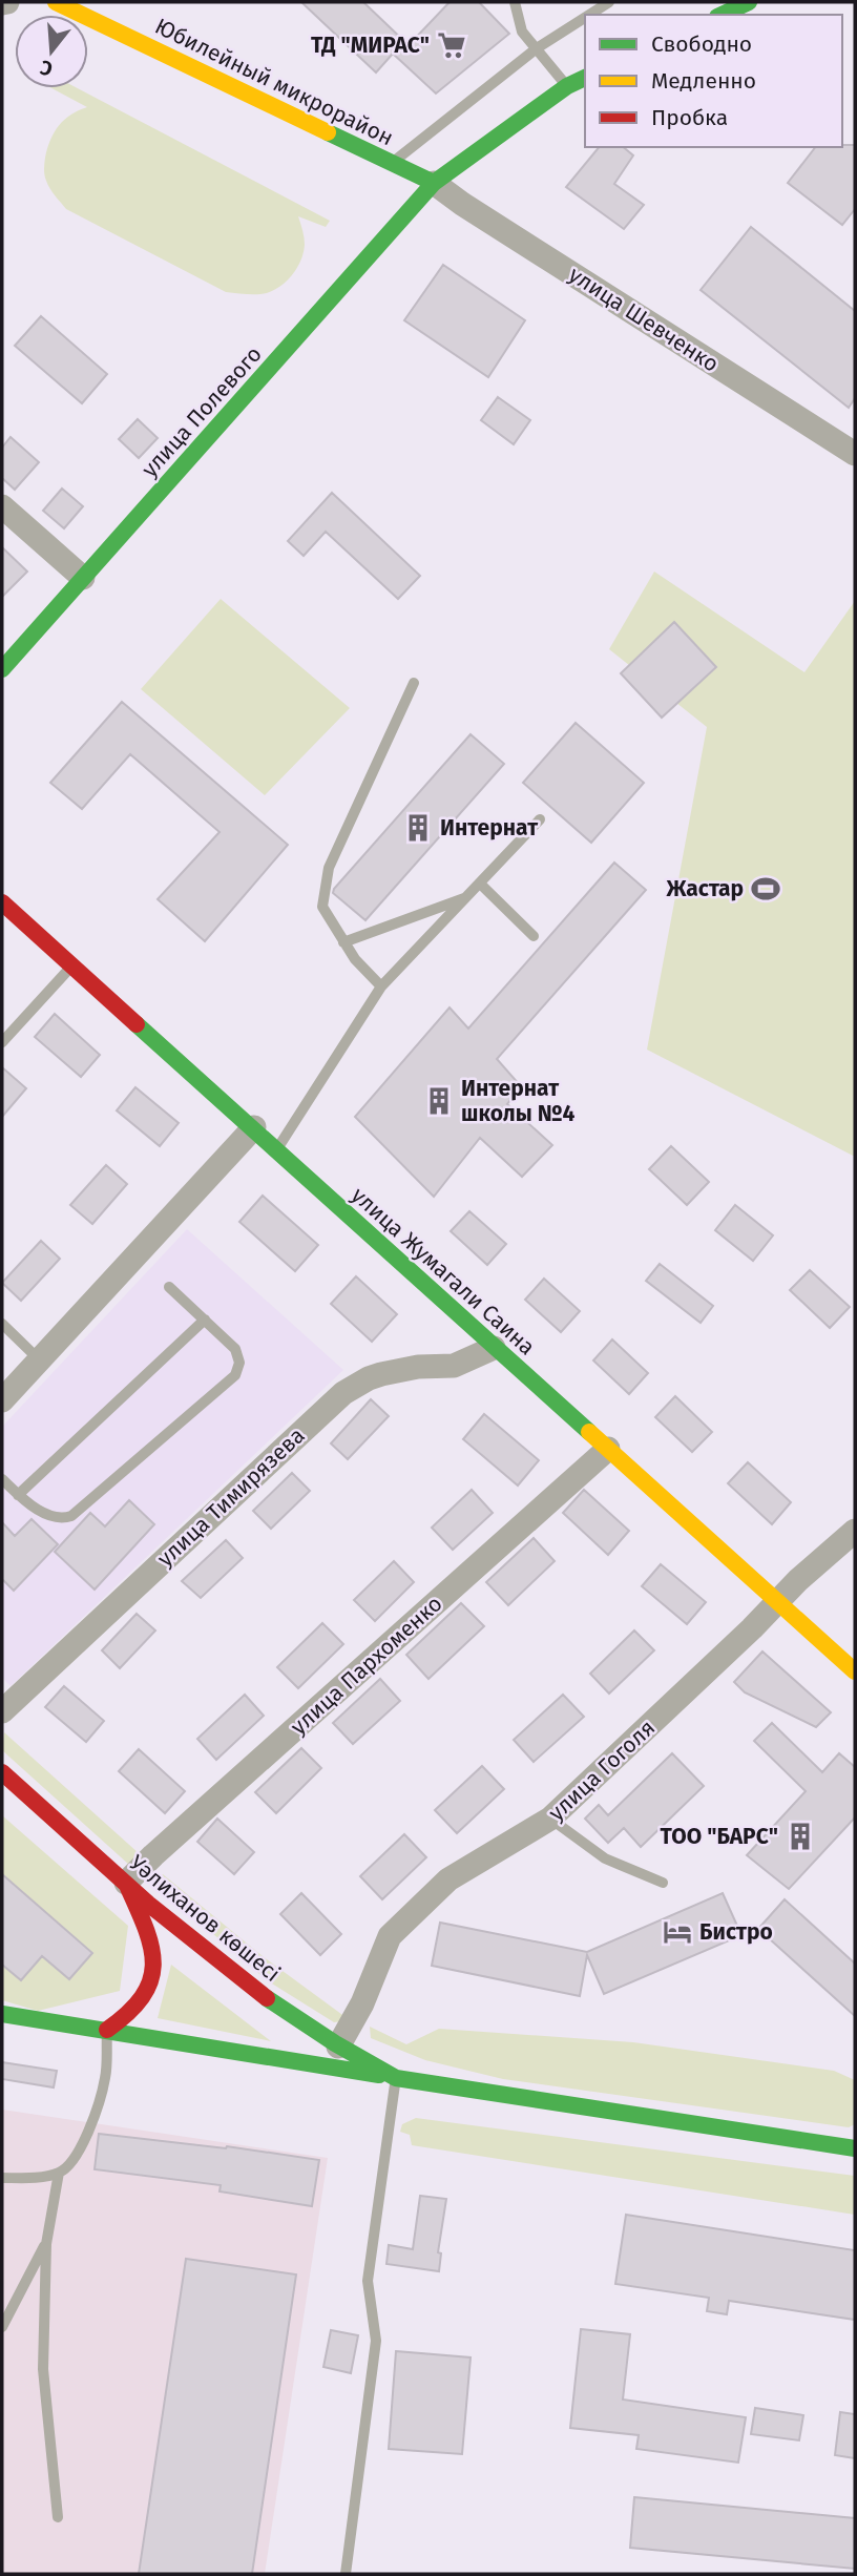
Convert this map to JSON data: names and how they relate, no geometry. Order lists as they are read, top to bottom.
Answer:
{
  "streets": {
    "main road": [
      "Юбилейный микрорайон",
      "улица Полевого",
      "улица Жумагали Саина",
      "Уәлиханов көшесі"
    ],
    "street": [
      "улица Шевченко",
      "улица Тимирязева",
      "улица Пархоменко",
      "улица Гоголя"
    ]
  },
  "crossings": [
    ["Юбилейный микрорайон", "улица Шевченко"],
    ["Юбилейный микрорайон", "улица Полевого"],
    ["улица Шевченко", "улица Полевого"],
    ["улица Жумагали Саина", "улица Тимирязева"],
    ["улица Жумагали Саина", "улица Пархоменко"],
    ["улица Жумагали Саина", "улица Гоголя"],
    ["улица Пархоменко", "Уәлиханов көшесі"],
    ["улица Гоголя", "Уәлиханов көшесі"]
  ],
  "places": {
    "supermarket": ["ТД \"МИРАС\""],
    "building": ["Интернат", "Интернат школы №4", "ТОО \"БАРС\""],
    "sports": ["Жастар"],
    "hotel": ["Бистро"]
  },
  "legend": ["Свободно", "Медленно", "Пробка"],
  "north": "bottom"
}
